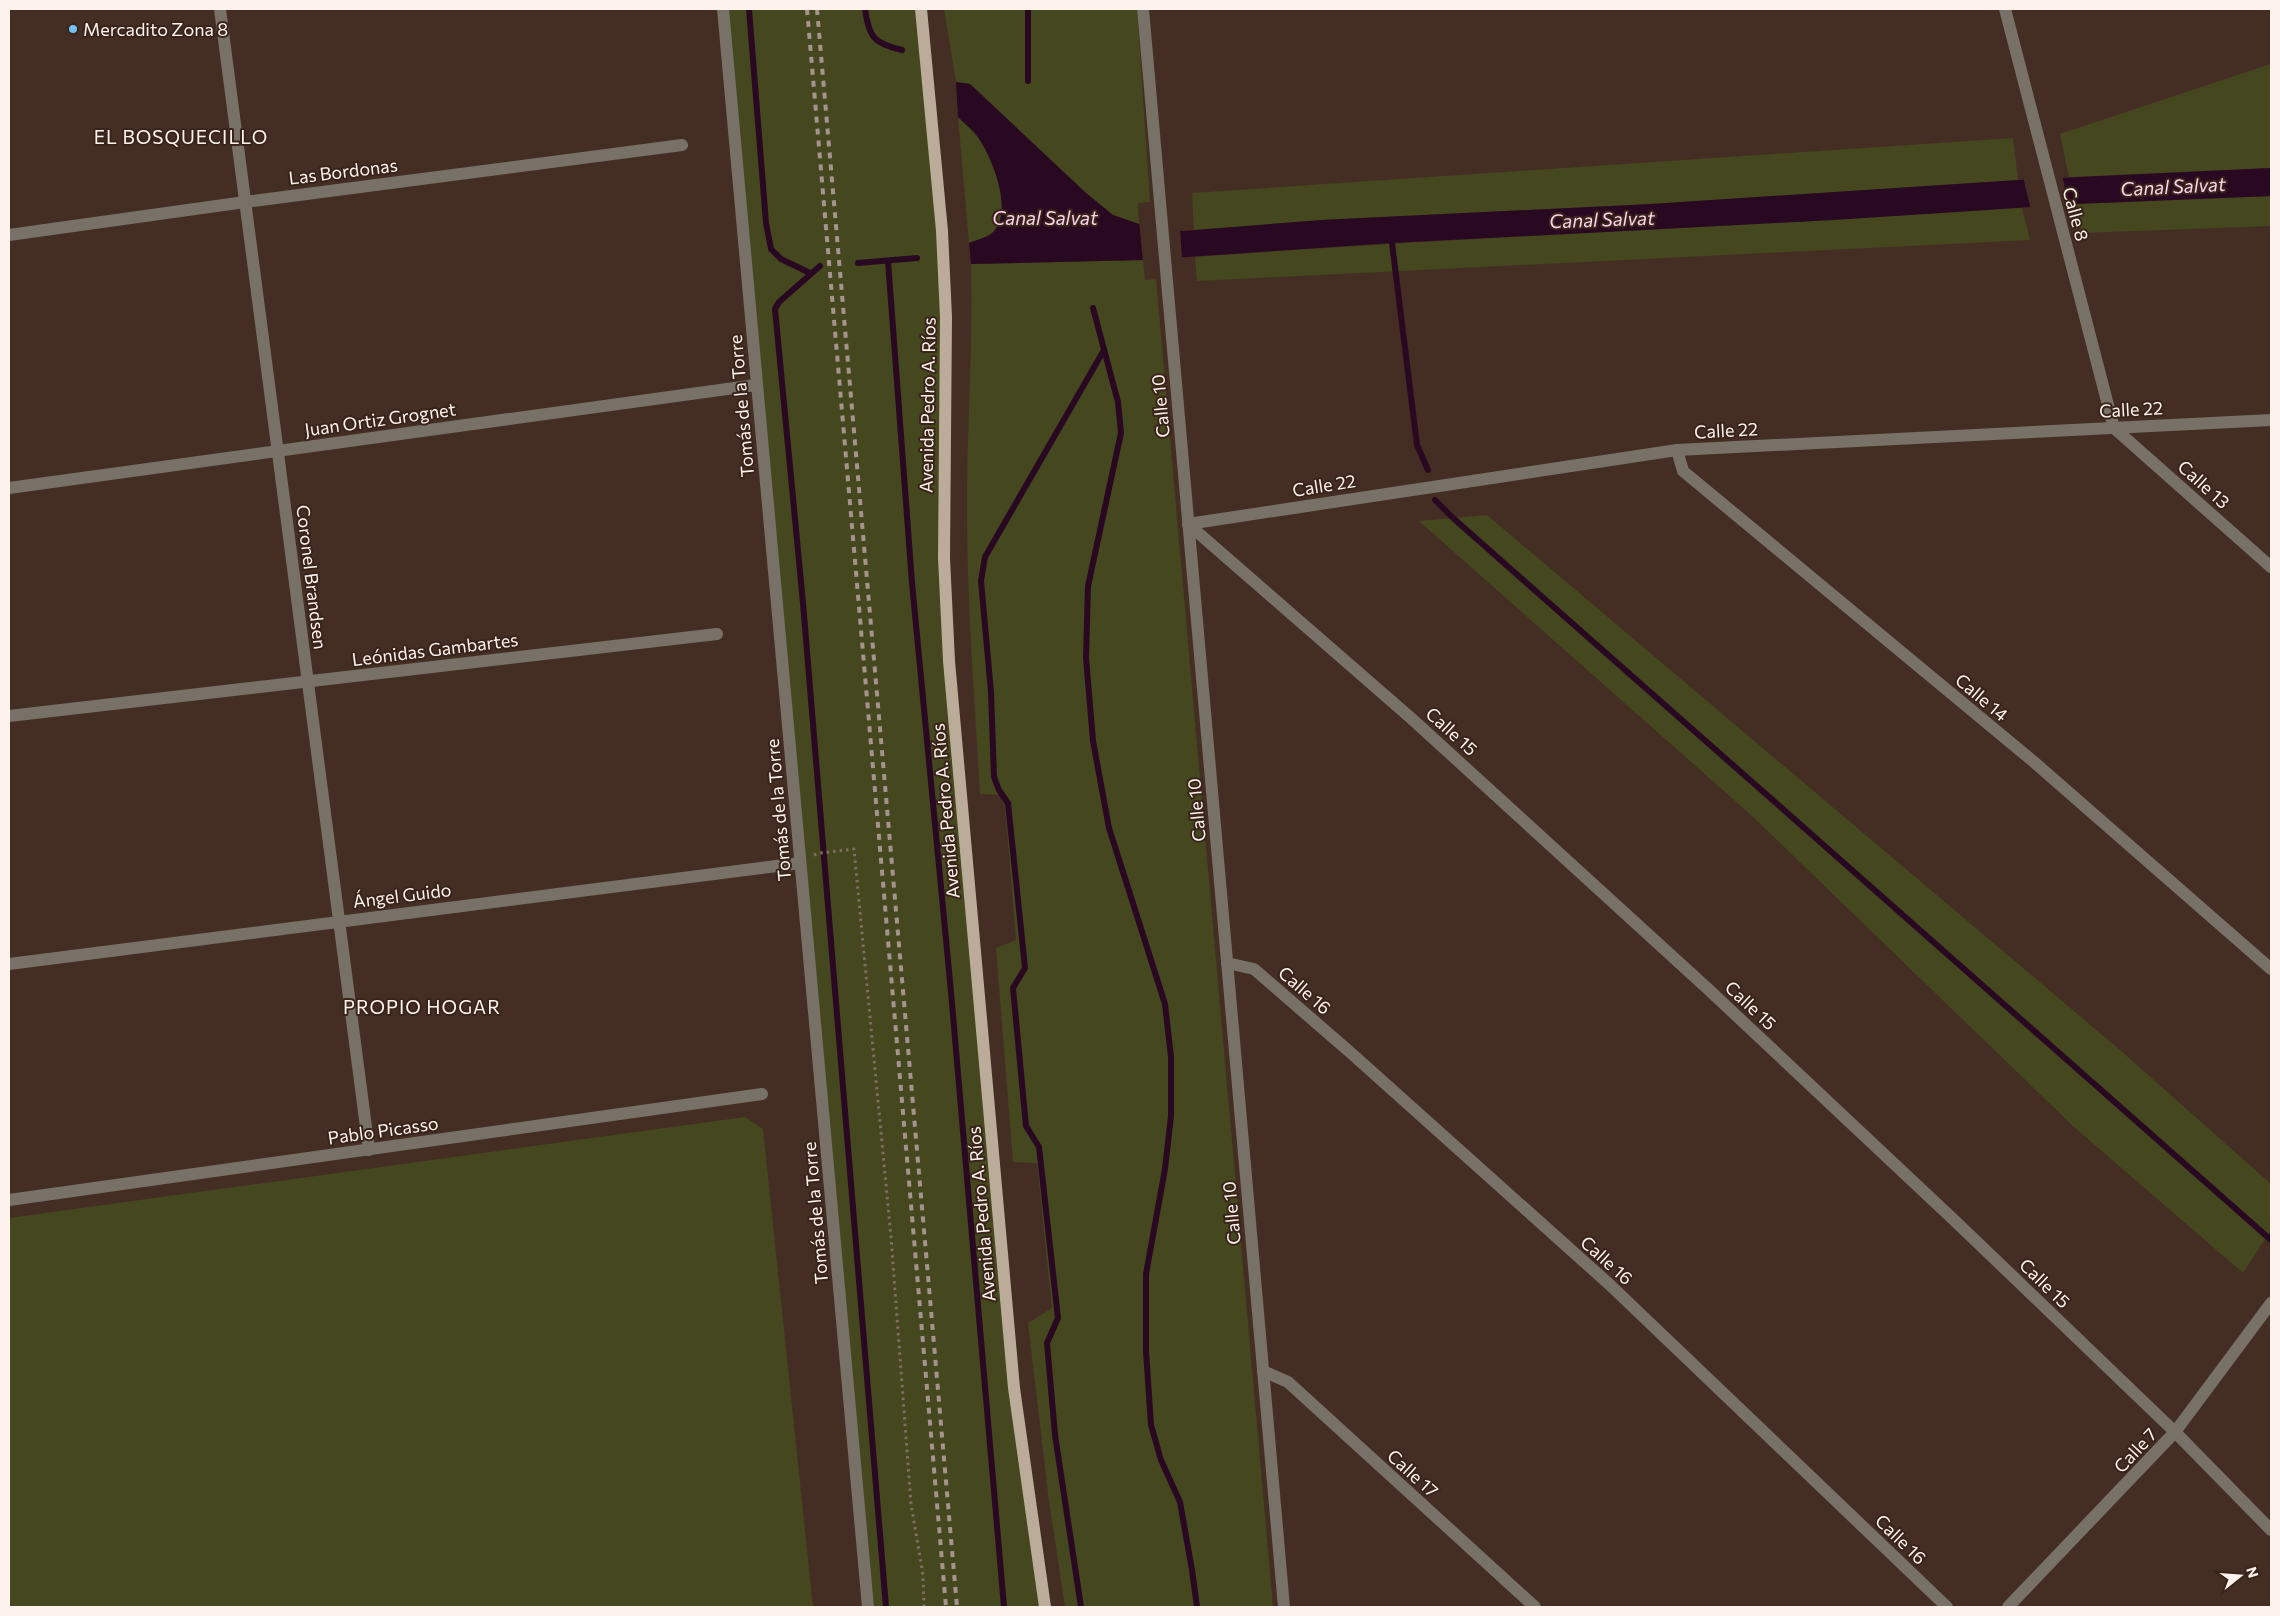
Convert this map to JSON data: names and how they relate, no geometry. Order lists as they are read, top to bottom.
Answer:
{
  "streets": {
    "main road": ["Avenida Pedro A. Ríos"],
    "street": [
      "Las Bordonas",
      "Calle 8",
      "Tomás de la Torre",
      "Calle 10",
      "Calle 22",
      "Juan Ortiz Grognet",
      "Calle 13",
      "Coronel Brandsen",
      "Leónidas Gambartes",
      "Calle 14",
      "Calle 15",
      "Ángel Guido",
      "Calle 16",
      "Pablo Picasso",
      "Calle 7",
      "Calle 17"
    ]
  },
  "crossings": [
    ["Las Bordonas", "Coronel Brandsen"],
    ["Calle 8", "Calle 22"],
    ["Calle 8", "Calle 13"],
    ["Tomás de la Torre", "Juan Ortiz Grognet"],
    ["Tomás de la Torre", "Ángel Guido"],
    ["Calle 10", "Calle 22"],
    ["Calle 10", "Calle 15"],
    ["Calle 10", "Calle 16"],
    ["Calle 10", "Calle 17"],
    ["Calle 22", "Calle 13"],
    ["Calle 22", "Calle 14"],
    ["Calle 22", "Calle 15"],
    ["Juan Ortiz Grognet", "Coronel Brandsen"],
    ["Coronel Brandsen", "Leónidas Gambartes"],
    ["Coronel Brandsen", "Ángel Guido"],
    ["Coronel Brandsen", "Pablo Picasso"],
    ["Calle 15", "Calle 7"]
  ],
  "districts": ["EL BOSQUECILLO", "PROPIO HOGAR"],
  "water": ["Canal Salvat"],
  "places": ["Mercadito Zona 8"],
  "north": "right"
}
